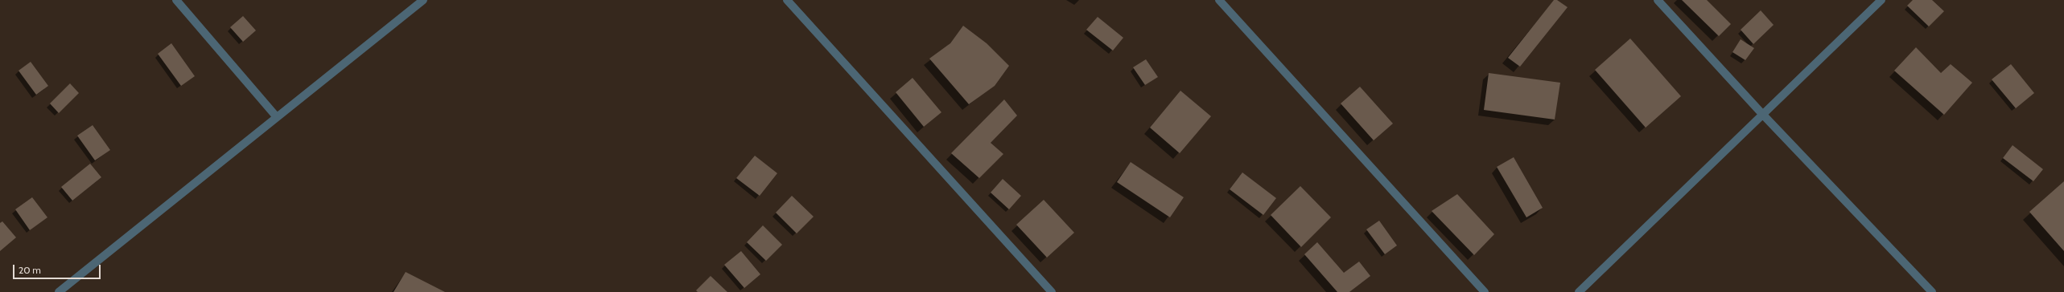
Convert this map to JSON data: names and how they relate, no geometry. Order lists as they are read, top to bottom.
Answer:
{
  "scale_bar": "20 m"
}
